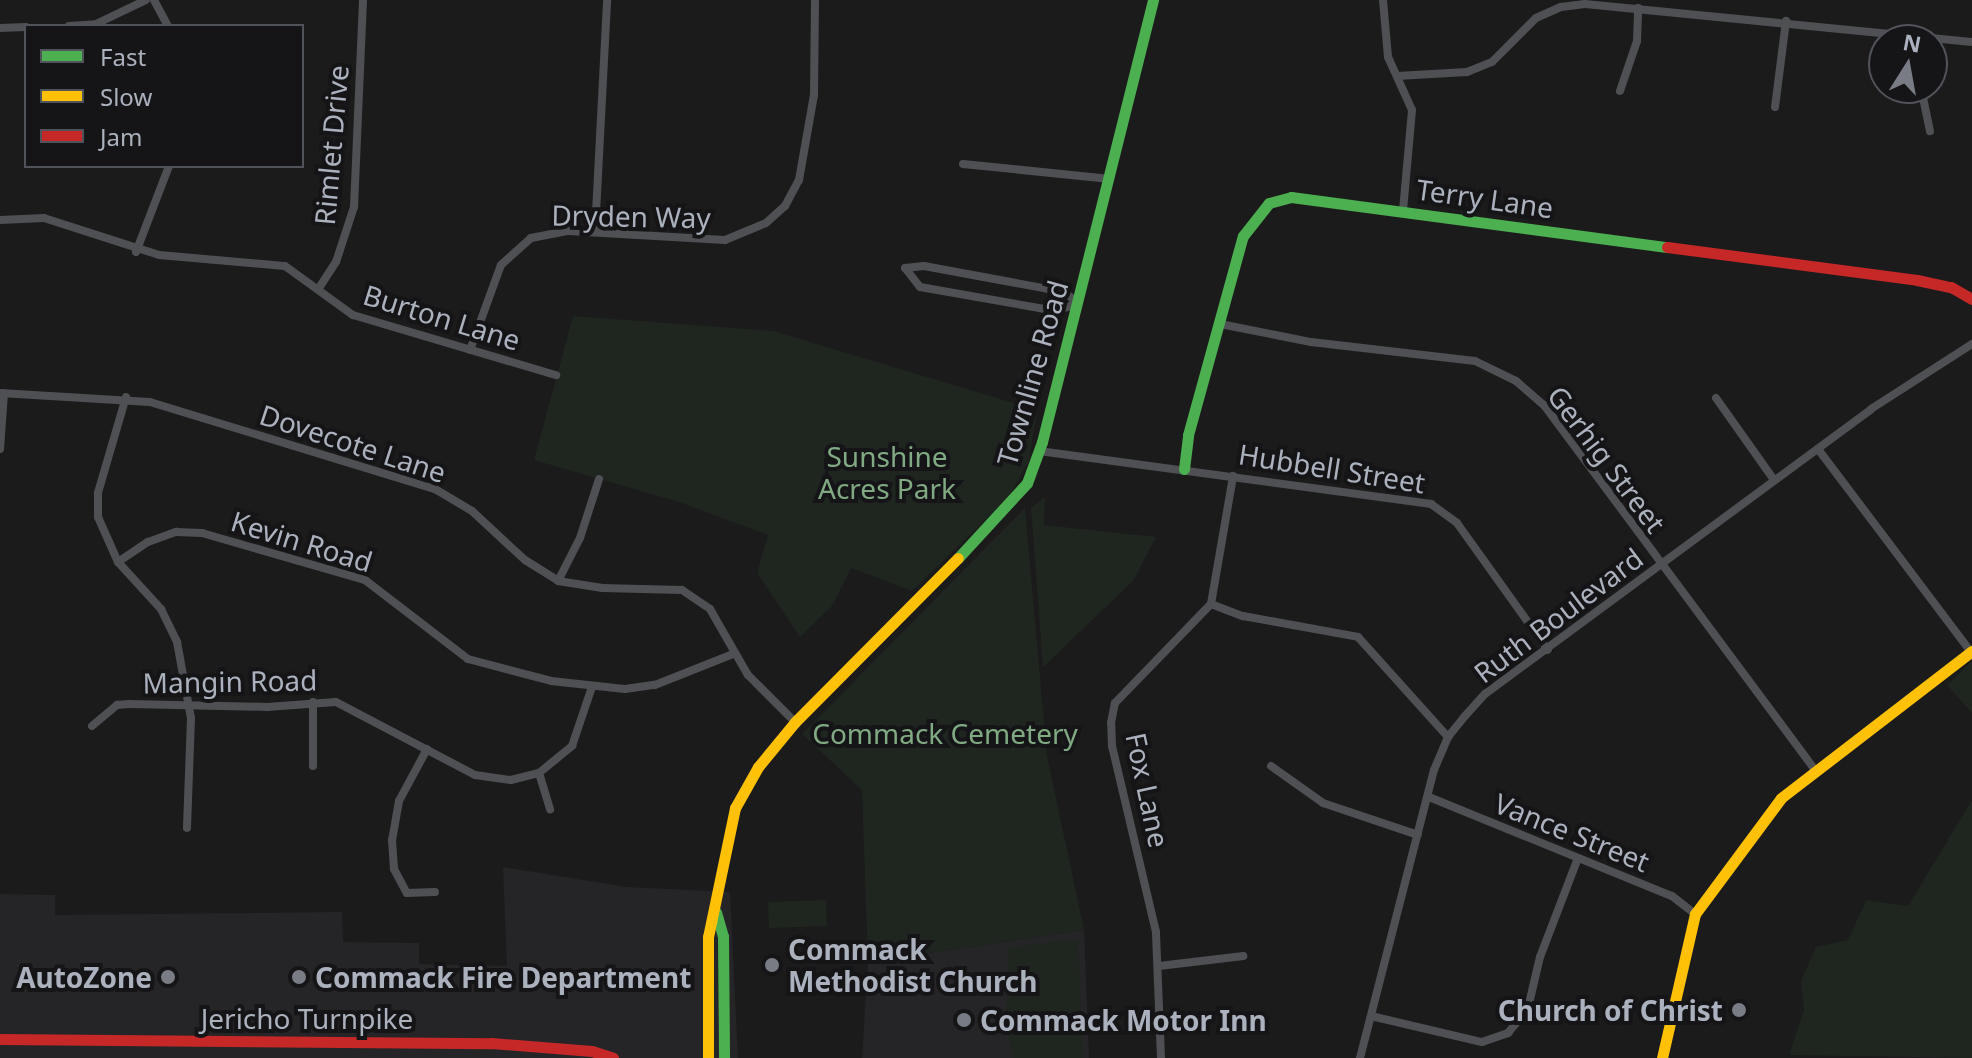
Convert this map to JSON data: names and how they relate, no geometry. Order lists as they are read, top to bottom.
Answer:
{
  "streets": {
    "main road": ["Terry Lane", "Townline Road", "Jericho Turnpike"],
    "street": [
      "Rimlet Drive",
      "Dryden Way",
      "Burton Lane",
      "Dovecote Lane",
      "Gerhig Street",
      "Hubbell Street",
      "Kevin Road",
      "Ruth Boulevard",
      "Mangin Road",
      "Fox Lane",
      "Vance Street"
    ]
  },
  "crossings": [
    ["Rimlet Drive", "Burton Lane"],
    ["Terry Lane", "Gerhig Street"],
    ["Terry Lane", "Hubbell Street"],
    ["Dryden Way", "Burton Lane"],
    ["Townline Road", "Dovecote Lane"],
    ["Townline Road", "Hubbell Street"],
    ["Dovecote Lane", "Kevin Road"],
    ["Gerhig Street", "Ruth Boulevard"],
    ["Hubbell Street", "Ruth Boulevard"],
    ["Ruth Boulevard", "Vance Street"]
  ],
  "parks": ["Sunshine Acres Park", "Commack Cemetery"],
  "places": [
    "Commack Methodist Church",
    "AutoZone",
    "Commack Fire Department",
    "Church of Christ",
    "Commack Motor Inn"
  ],
  "legend": ["Fast", "Slow", "Jam"],
  "north": "top"
}
